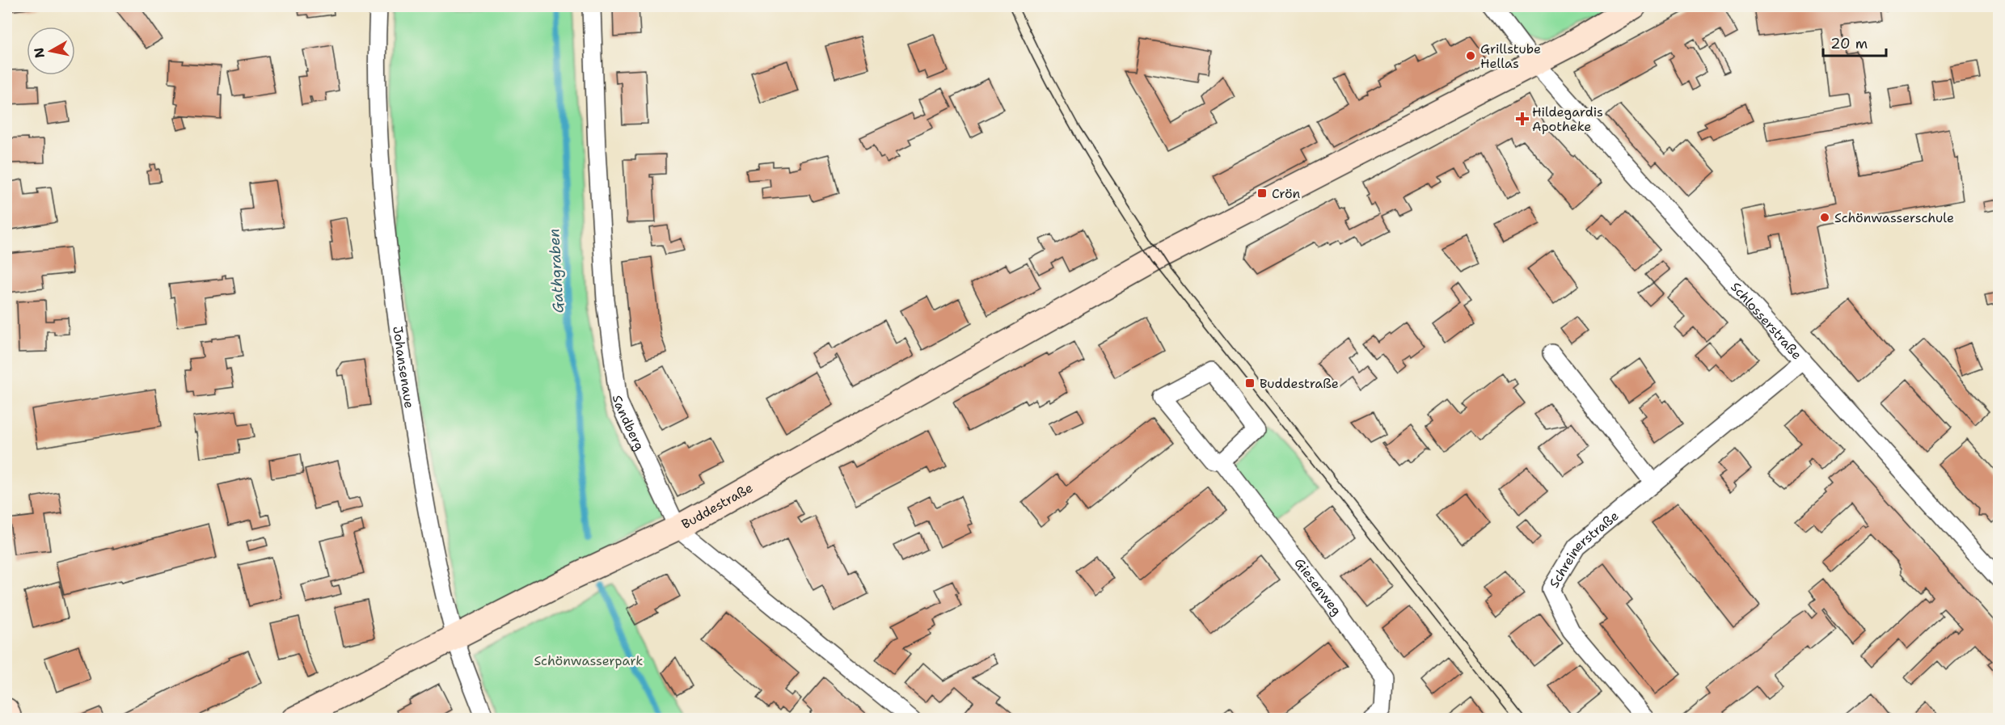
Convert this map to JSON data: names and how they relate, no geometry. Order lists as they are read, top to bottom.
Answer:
{
  "streets": {
    "main road": ["Buddestraße"],
    "street": [
      "Schlosserstraße",
      "Johansenaue",
      "Sandberg",
      "Schreinerstraße",
      "Giesenweg"
    ]
  },
  "crossings": [
    ["Schlosserstraße", "Buddestraße"],
    ["Schlosserstraße", "Schreinerstraße"],
    ["Johansenaue", "Buddestraße"],
    ["Sandberg", "Buddestraße"]
  ],
  "water": ["Gathgraben"],
  "parks": ["Schönwasserpark"],
  "places": {
    "other": ["Grillstube Hellas", "Schönwasserschule"],
    "health": ["Hildegardis Apotheke"],
    "transit": ["Crön", "Buddestraße"]
  },
  "scale_bar": "20 m",
  "north": "left"
}
